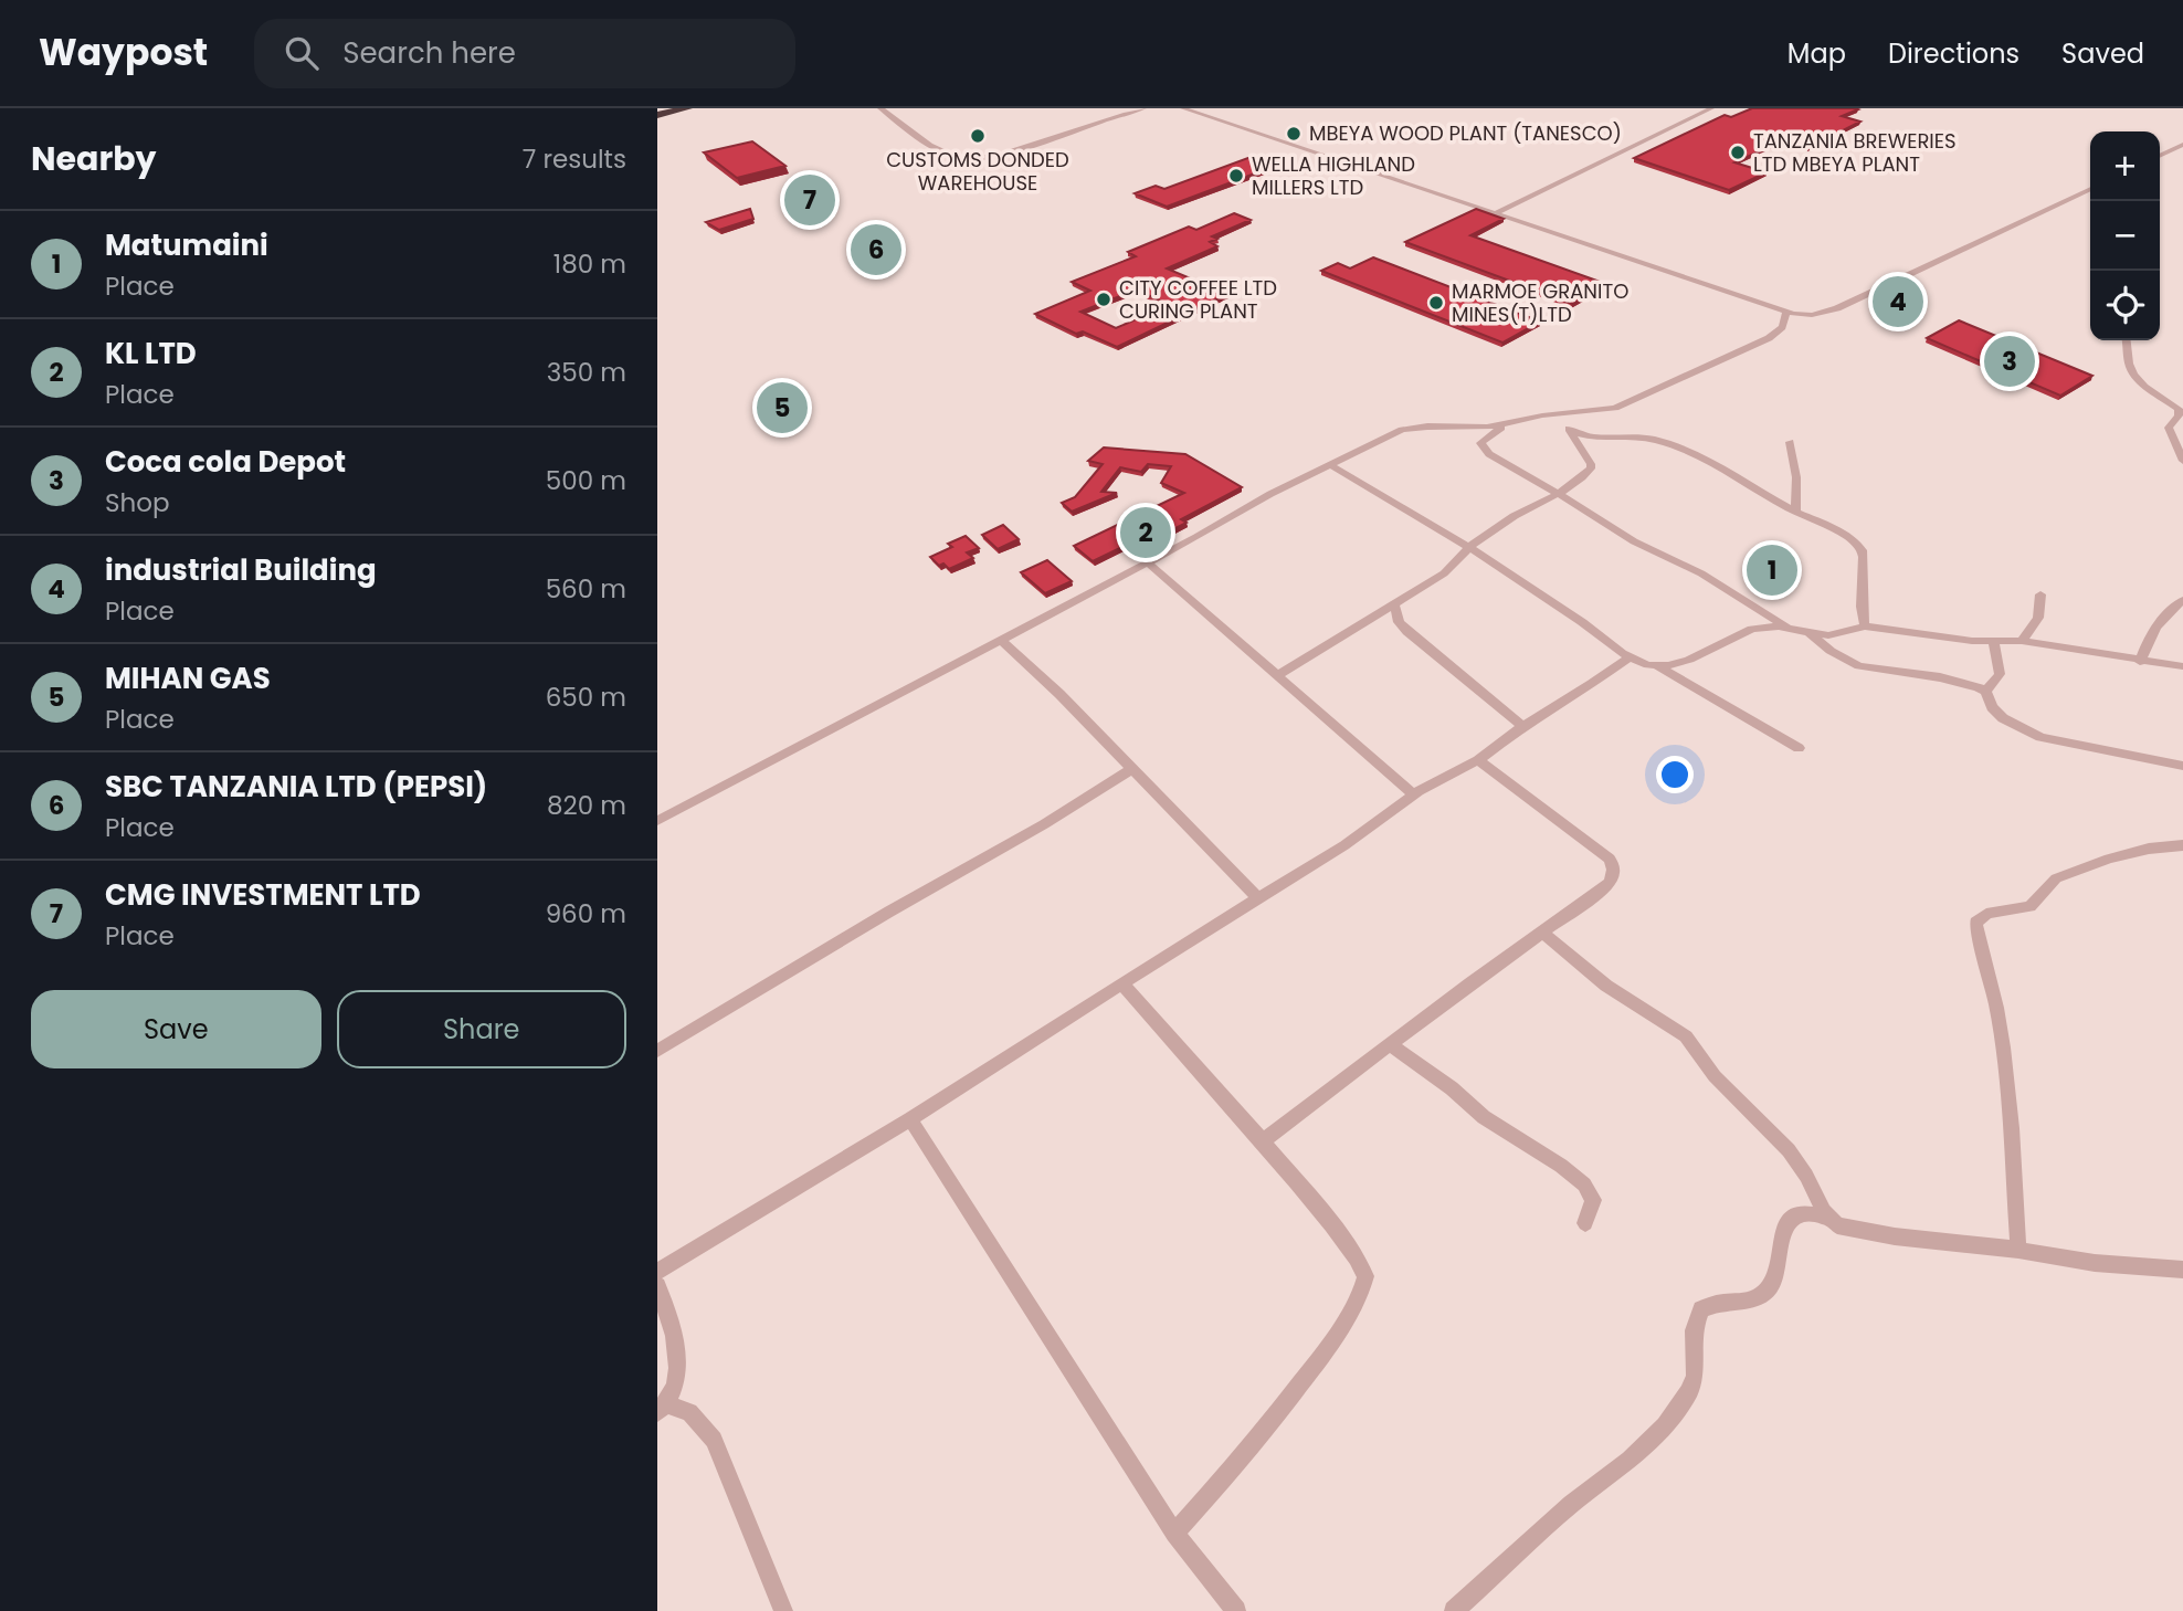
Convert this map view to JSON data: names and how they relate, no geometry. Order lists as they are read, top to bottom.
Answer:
{
  "places": [
    "MBEYA WOOD PLANT (TANESCO)",
    "CUSTOMS DONDED WAREHOUSE",
    "TANZANIA BREWERIES LTD MBEYA PLANT",
    "WELLA HIGHLAND MILLERS LTD",
    "CITY COFFEE LTD CURING PLANT",
    "MARMOE GRANITO MINES(T)LTD"
  ],
  "page": {
    "header": "Waypost",
    "search": "Search here",
    "nav": ["Map", "Directions", "Saved"],
    "heading": ["Nearby", "7 results"],
    "map_buttons": ["+", "−"],
    "pins": [
      "7",
      "6",
      "4",
      "3",
      "5",
      "2",
      "1"
    ],
    "list": [
      {
        "mark": "1",
        "name": "Matumaini",
        "note": "Place",
        "value": "180 m"
      },
      {
        "mark": "2",
        "name": "KL LTD",
        "note": "Place",
        "value": "350 m"
      },
      {
        "mark": "3",
        "name": "Coca cola Depot",
        "note": "Shop",
        "value": "500 m"
      },
      {
        "mark": "4",
        "name": "industrial Building",
        "note": "Place",
        "value": "560 m"
      },
      {
        "mark": "5",
        "name": "MIHAN GAS",
        "note": "Place",
        "value": "650 m"
      },
      {
        "mark": "6",
        "name": "SBC TANZANIA LTD (PEPSI)",
        "note": "Place",
        "value": "820 m"
      },
      {
        "mark": "7",
        "name": "CMG INVESTMENT LTD",
        "note": "Place",
        "value": "960 m"
      }
    ],
    "buttons": ["Save", "Share"]
  }
}
